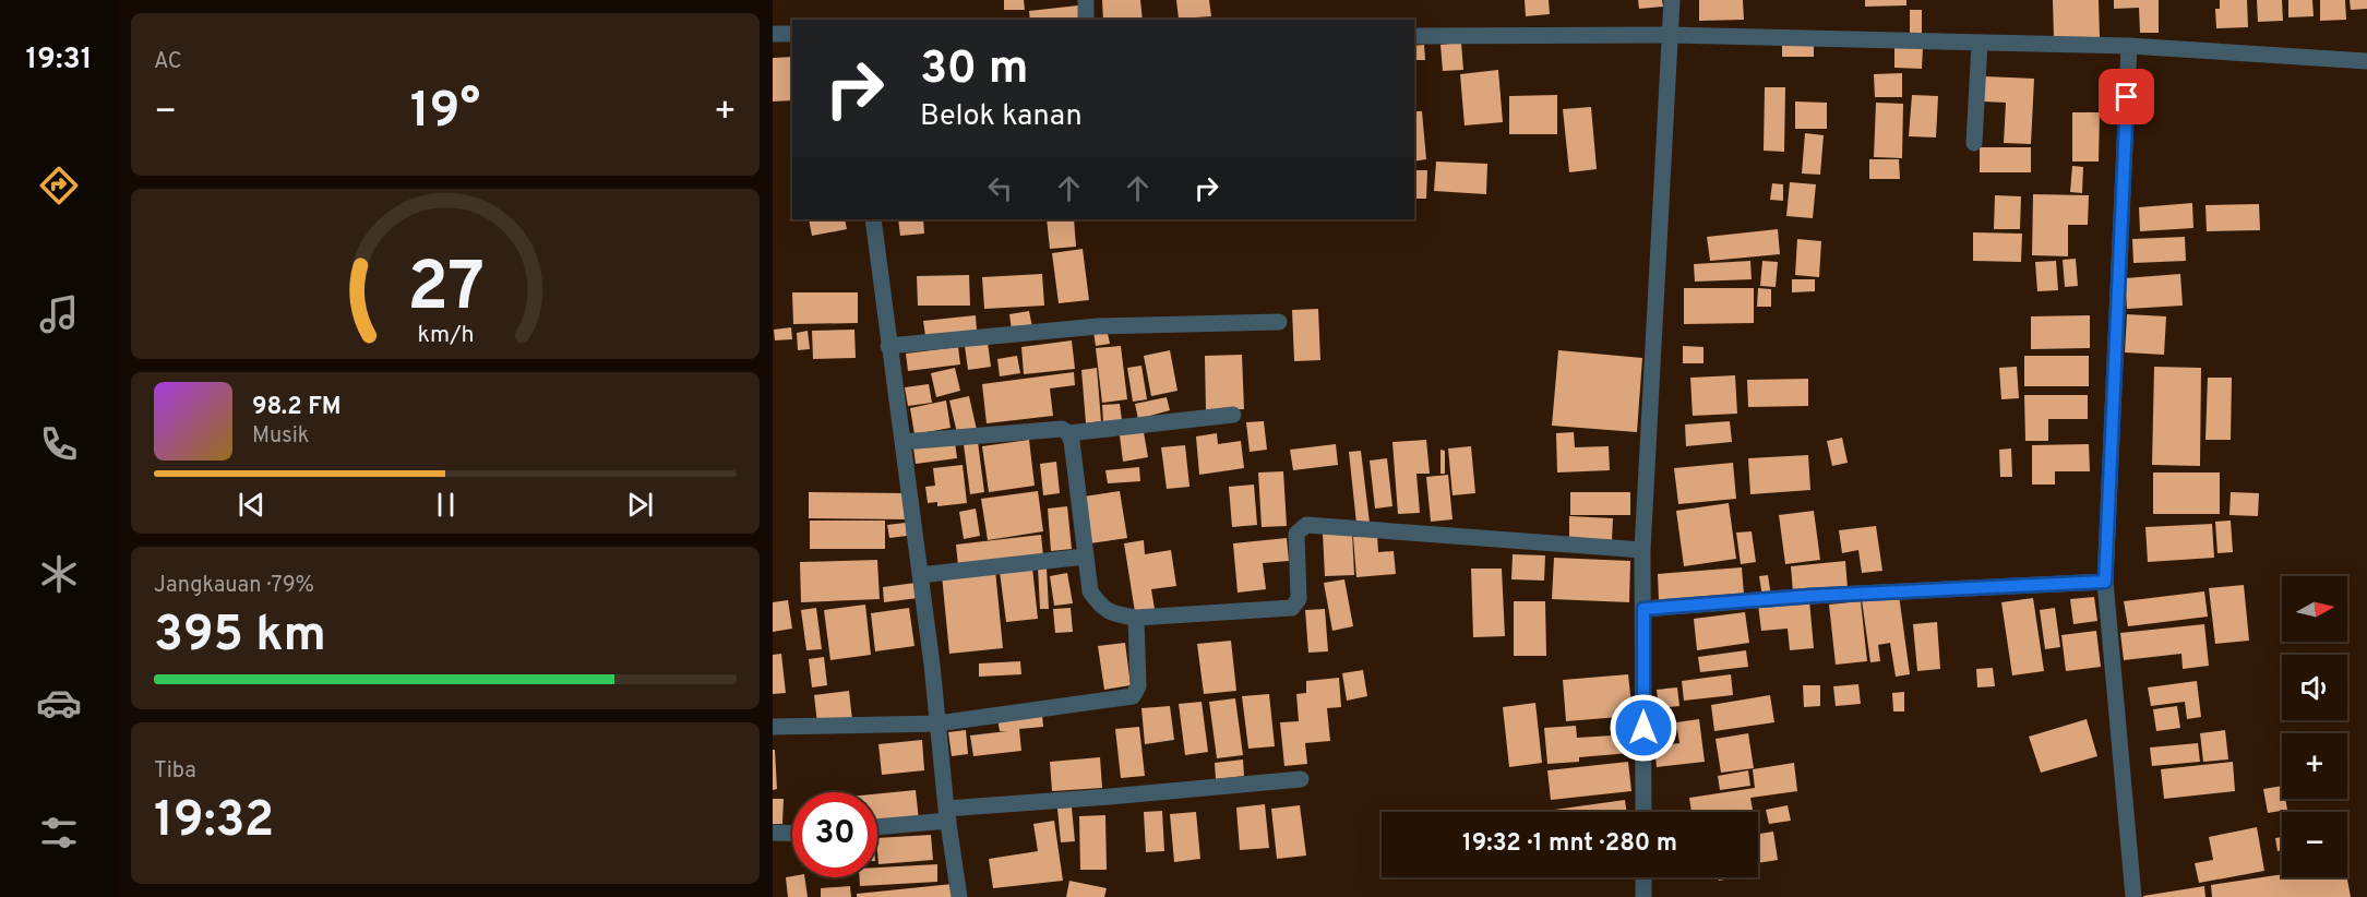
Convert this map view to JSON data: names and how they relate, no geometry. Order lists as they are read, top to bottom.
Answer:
{
  "north": "right",
  "page": {
    "tabs": "19:31",
    "tile": [
      "AC",
      ["Jangkauan · 79%", "395 km"],
      ["Tiba", "19:32"]
    ],
    "turn": ["30 m", "Belok kanan"],
    "heat": ["−", "19°", "+"],
    "song": ["98.2 FM", "Musik"],
    "map_buttons": ["+", "−"],
    "limit": "30",
    "trip": "19:32 · 1 mnt · 280 m",
    "gauge": ["27", "km/h"]
  }
}
